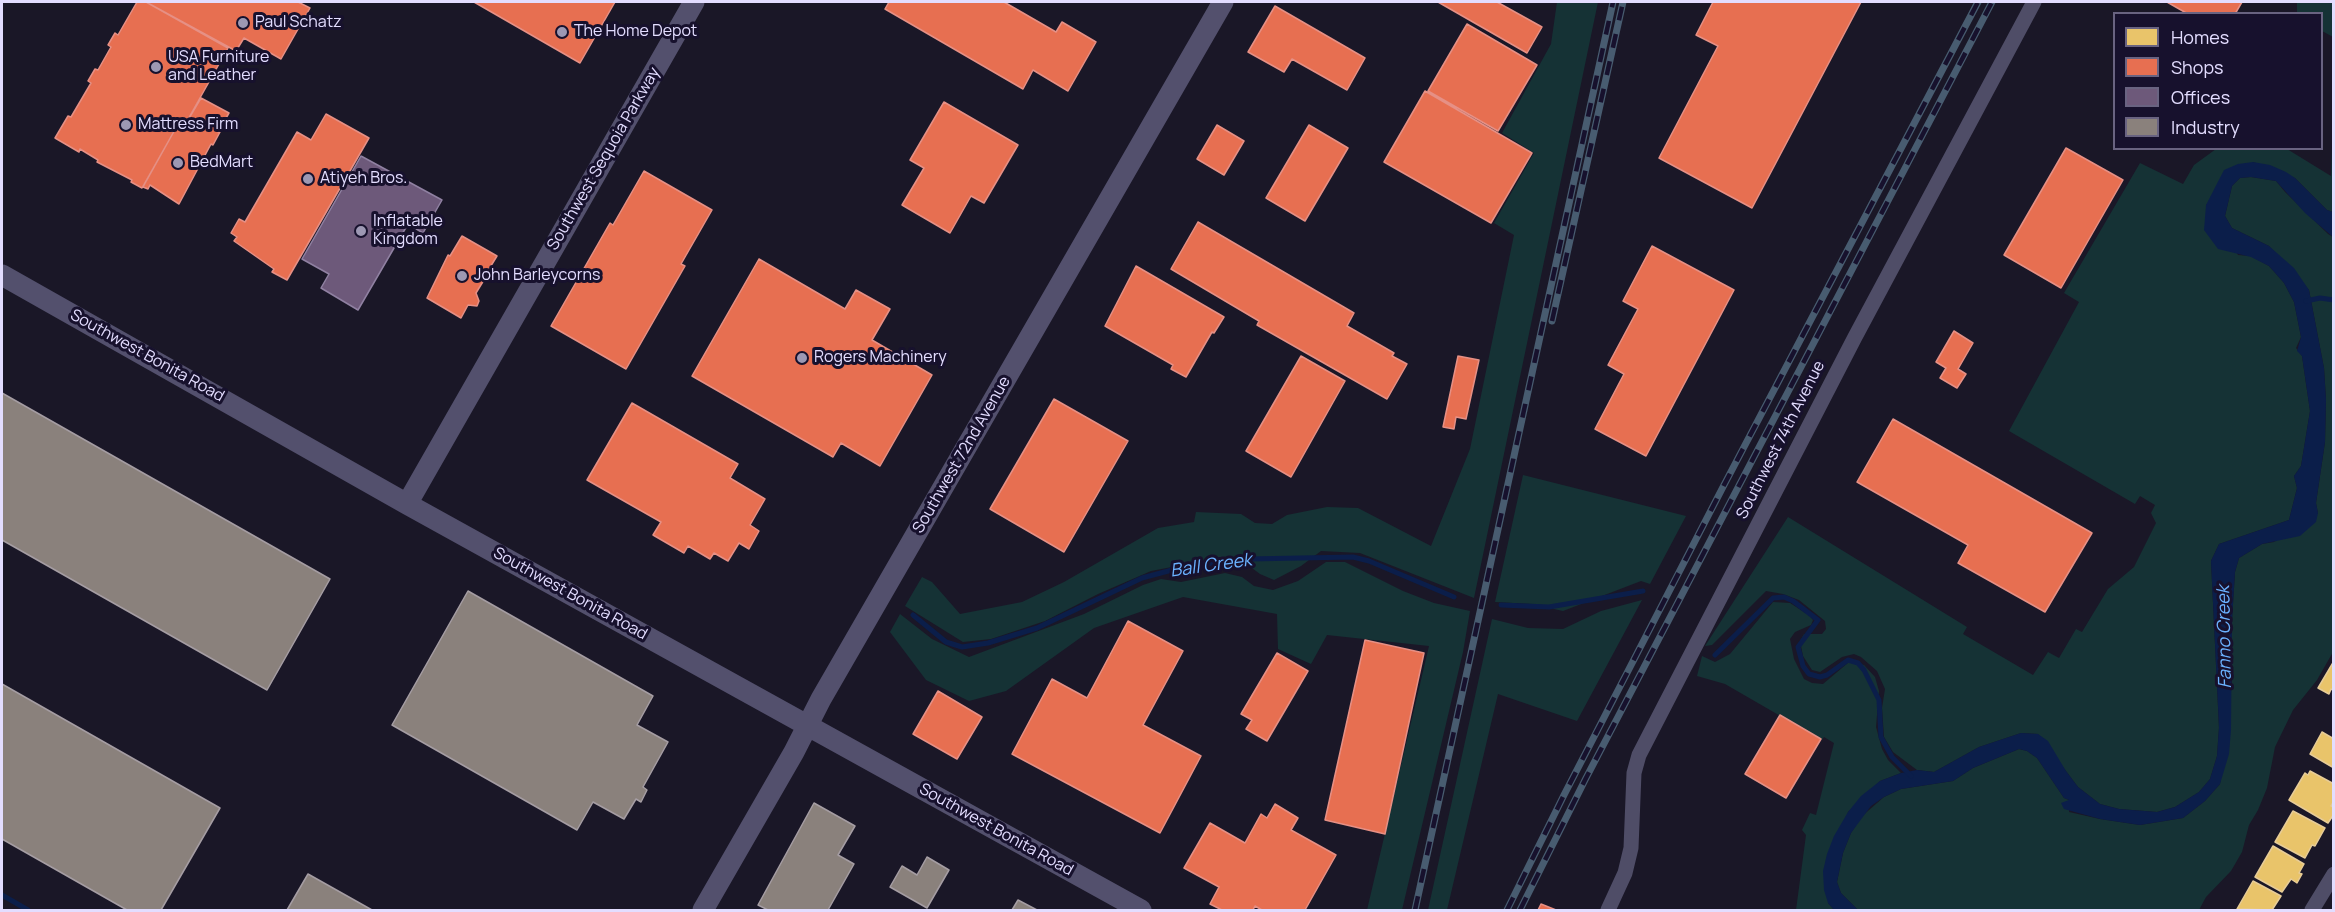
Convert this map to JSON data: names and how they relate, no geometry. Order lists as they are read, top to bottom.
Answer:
{
  "streets": {
    "main road": ["Southwest Sequoia Parkway", "Southwest Bonita Road", "Southwest 72nd Avenue"],
    "street": ["Southwest 74th Avenue"]
  },
  "crossings": [
    ["Southwest Sequoia Parkway", "Southwest Bonita Road"],
    ["Southwest Bonita Road", "Southwest 72nd Avenue"]
  ],
  "water": ["Ball Creek", "Fanno Creek"],
  "places": [
    "Paul Schatz",
    "The Home Depot",
    "USA Furniture and Leather",
    "Mattress Firm",
    "BedMart",
    "Atiyeh Bros.",
    "Inflatable Kingdom",
    "John Barleycorns",
    "Rogers Machinery"
  ],
  "legend": [
    "Homes",
    "Shops",
    "Offices",
    "Industry"
  ]
}
